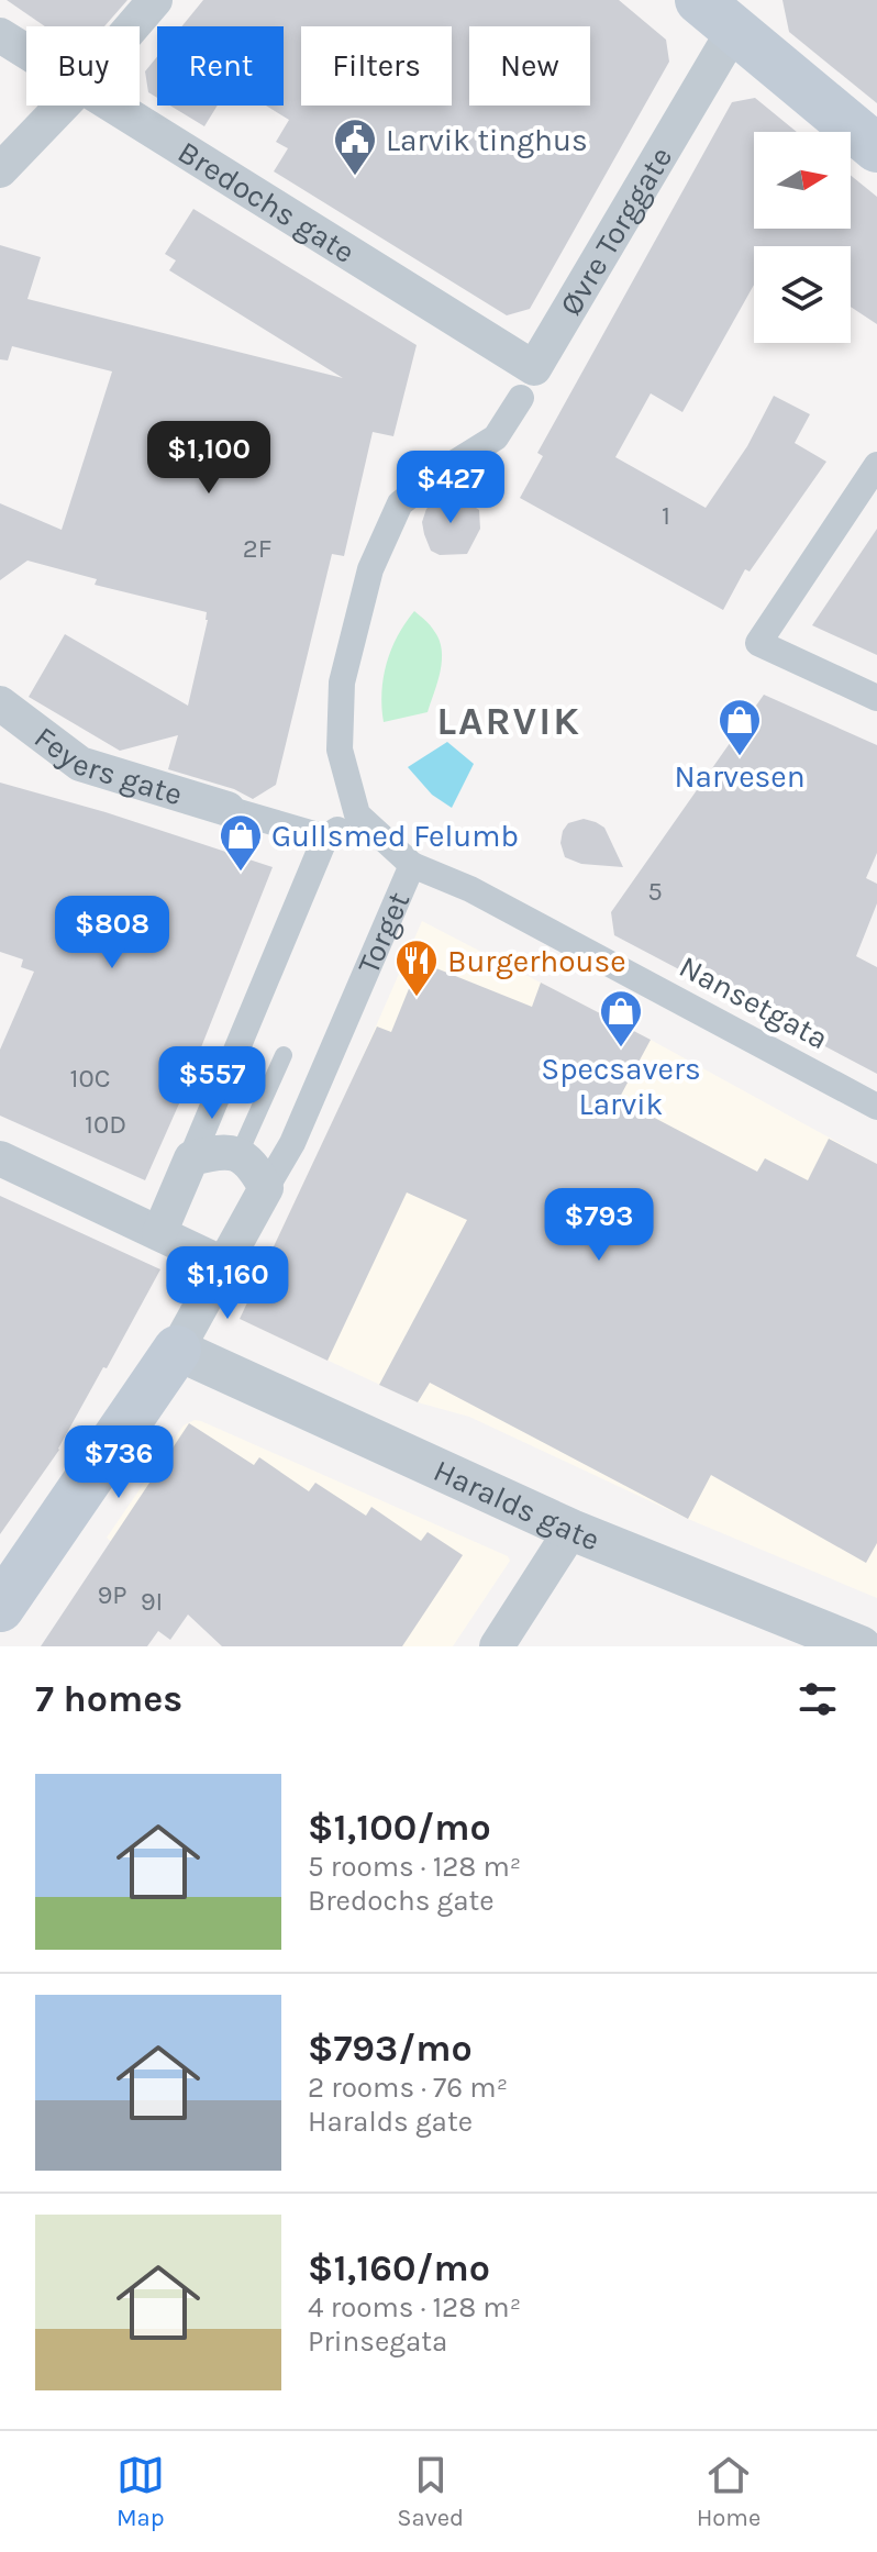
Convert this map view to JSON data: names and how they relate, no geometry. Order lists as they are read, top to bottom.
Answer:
{
  "streets": {
    "street": [
      "Bredochs gate",
      "Øvre Torggate",
      "Feyers gate",
      "Torget",
      "Nansetgata",
      "Haralds gate"
    ]
  },
  "crossings": [
    ["Bredochs gate", "Øvre Torggate"],
    ["Torget", "Nansetgata"],
    ["Torget", "Haralds gate"]
  ],
  "districts": ["LARVIK"],
  "places": {
    "public building": ["Larvik tinghus"],
    "shop": ["Narvesen", "Gullsmed Felumb", "Specsavers Larvik"],
    "restaurant": ["Burgerhouse"]
  },
  "house_numbers": [
    "1",
    "2F",
    "5",
    "10C",
    "10D",
    "9P",
    "9I"
  ],
  "north": "right",
  "page": {
    "chip": [
      "Buy",
      "Rent",
      "Filters",
      "New"
    ],
    "price": [
      "$1,100",
      "$427",
      "$808",
      "$557",
      "$793",
      "$1,160",
      "$736"
    ],
    "heading": "7 homes",
    "list": [
      {
        "name": "$1,100/mo",
        "note": "5 rooms · 128 m² · Bredochs gate"
      },
      {
        "name": "$793/mo",
        "note": "2 rooms · 76 m² · Haralds gate"
      },
      {
        "name": "$1,160/mo",
        "note": "4 rooms · 128 m² · Prinsegata"
      }
    ],
    "tabs": ["Map", "Saved", "Home"]
  }
}
